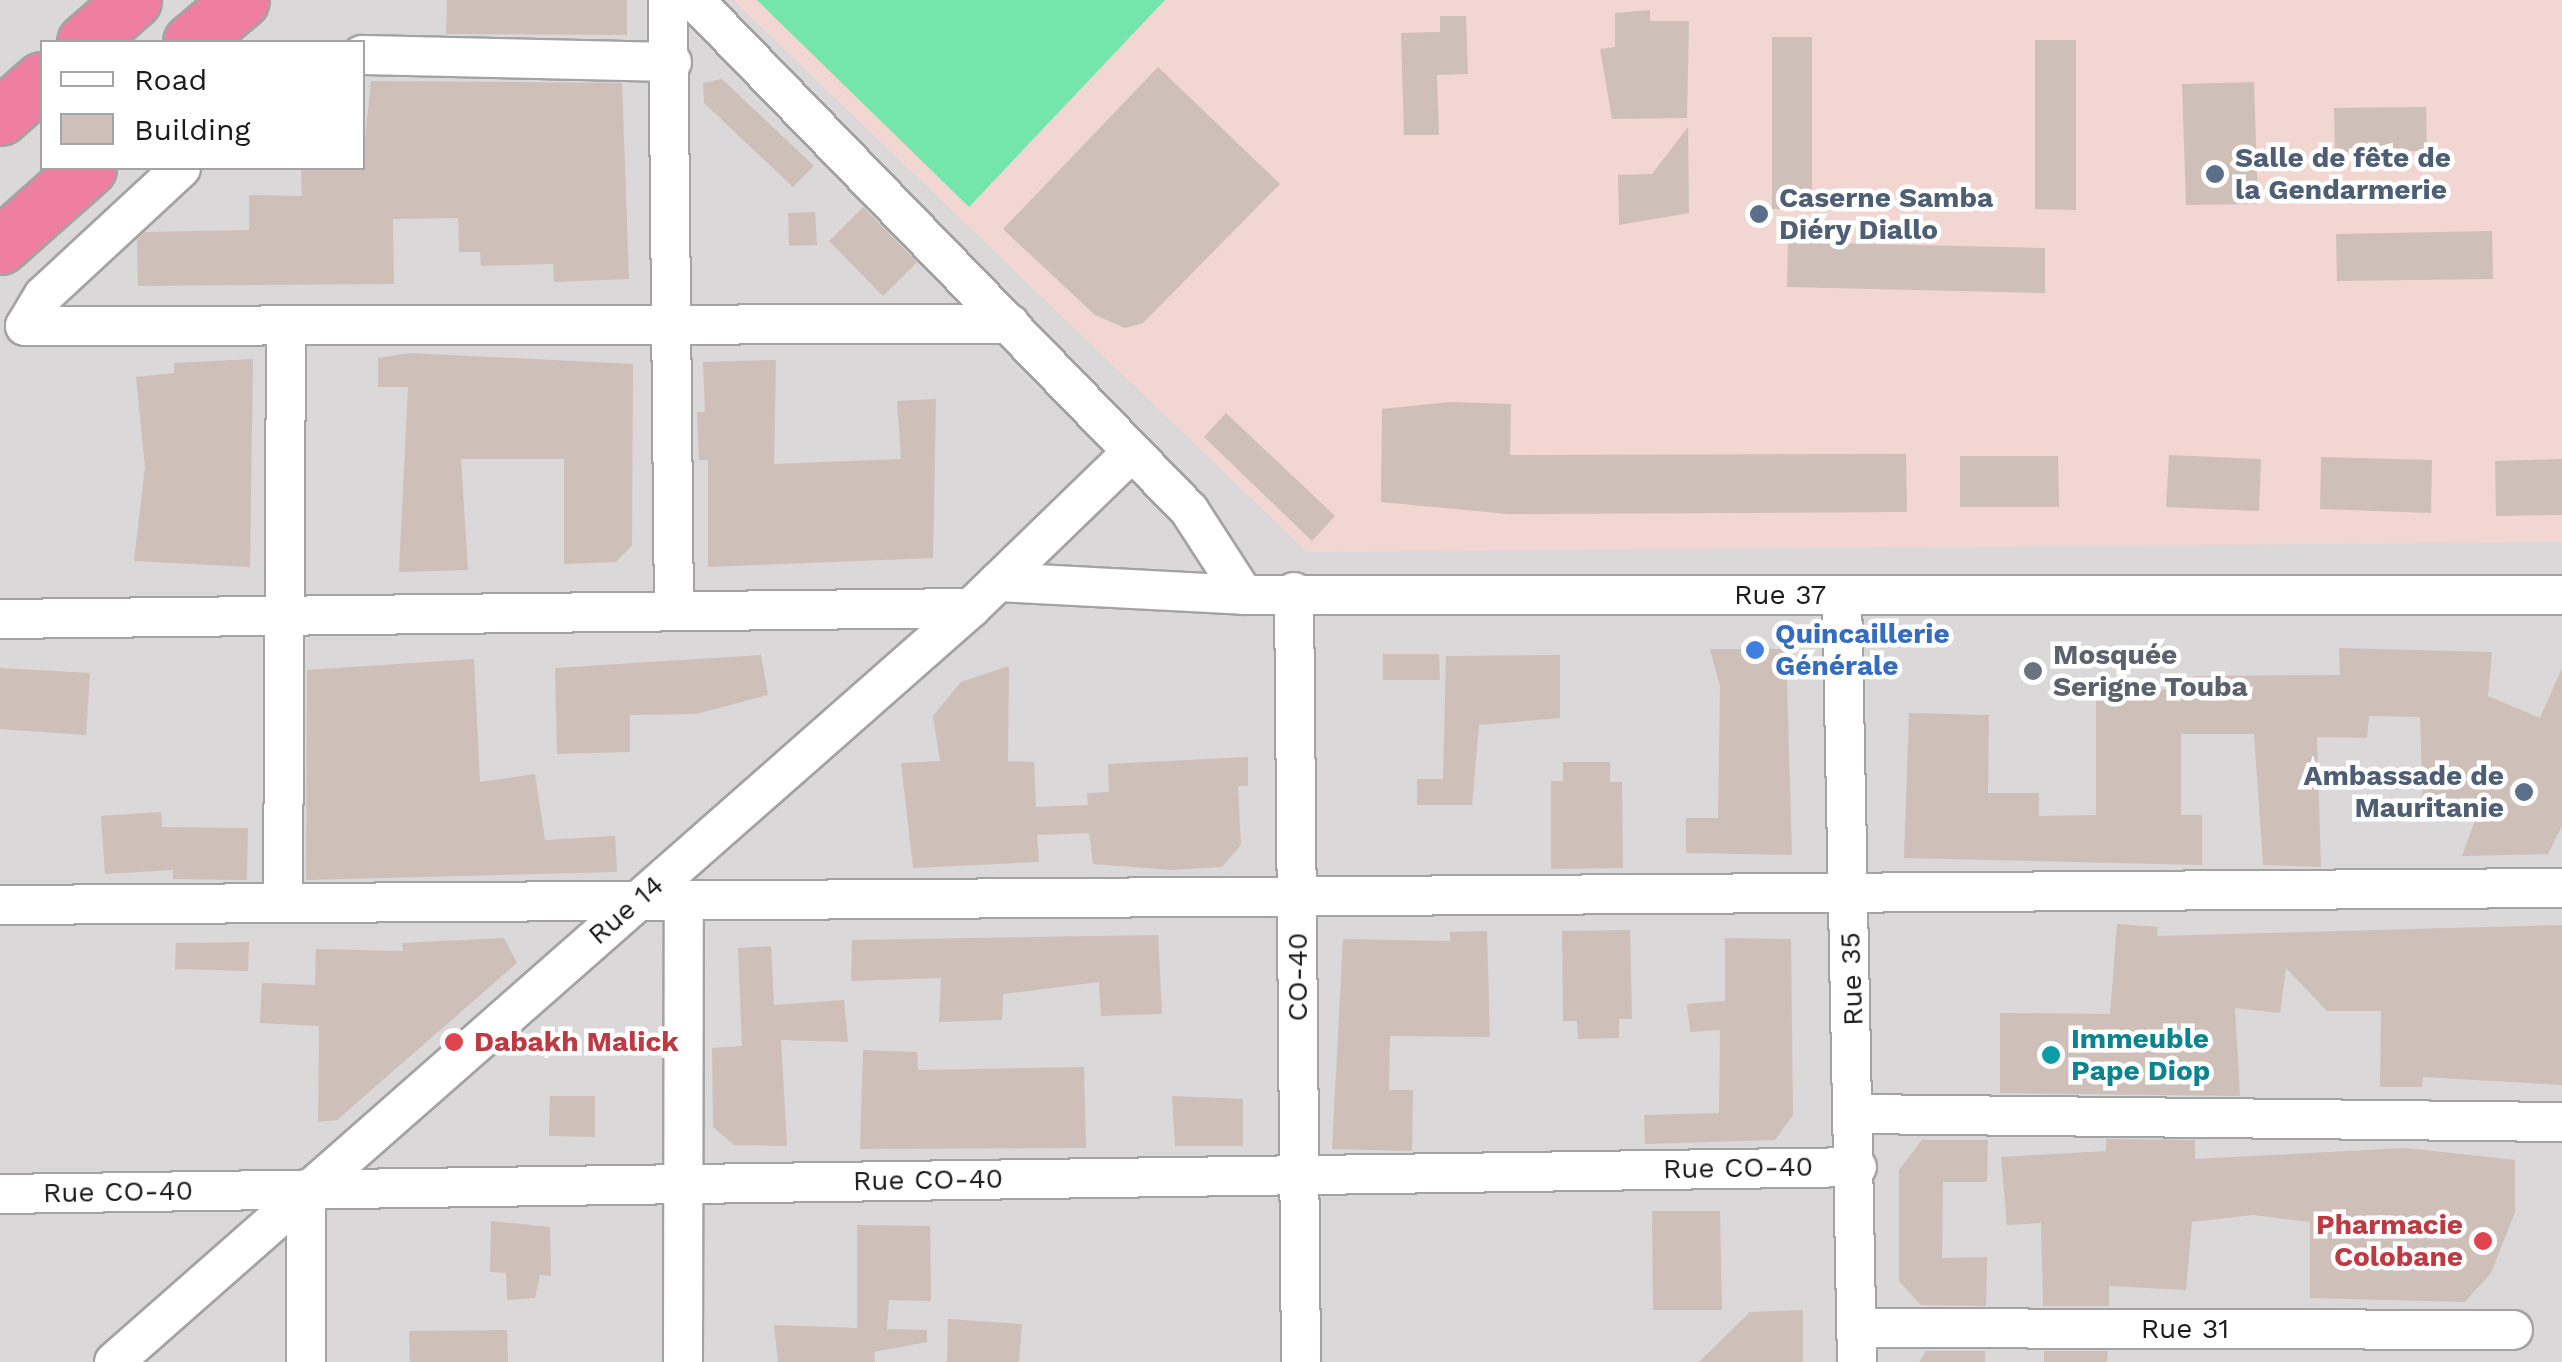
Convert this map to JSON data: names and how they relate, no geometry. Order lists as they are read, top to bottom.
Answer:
{
  "streets": {
    "street": [
      "Rue 37",
      "Rue 14",
      "CO-40",
      "Rue 35",
      "Rue CO-40",
      "Rue 31"
    ]
  },
  "crossings": [
    ["Rue 37", "Rue 14"],
    ["Rue 37", "CO-40"],
    ["Rue 37", "Rue 35"],
    ["Rue 14", "Rue CO-40"],
    ["CO-40", "Rue CO-40"],
    ["Rue 35", "Rue CO-40"],
    ["Rue 35", "Rue 31"]
  ],
  "places": [
    "Salle de fête de la Gendarmerie",
    "Caserne Samba Diéry Diallo",
    "Quincaillerie Générale",
    "Mosquée Serigne Touba",
    "Ambassade de Mauritanie",
    "Dabakh Malick",
    "Immeuble Pape Diop",
    "Pharmacie Colobane"
  ],
  "legend": ["Road", "Building"]
}
